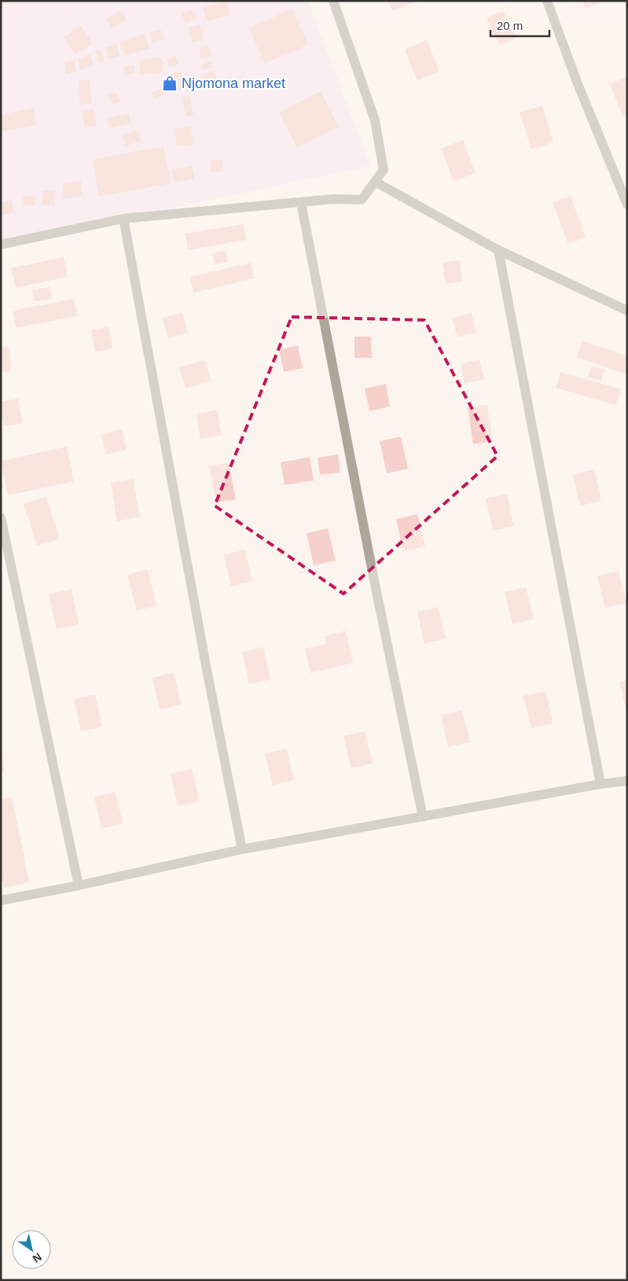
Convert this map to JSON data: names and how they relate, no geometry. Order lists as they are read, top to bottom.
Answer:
{
  "places": {
    "shop": ["Njomona market"]
  },
  "scale_bar": "20 m",
  "north": "bottom right"
}
